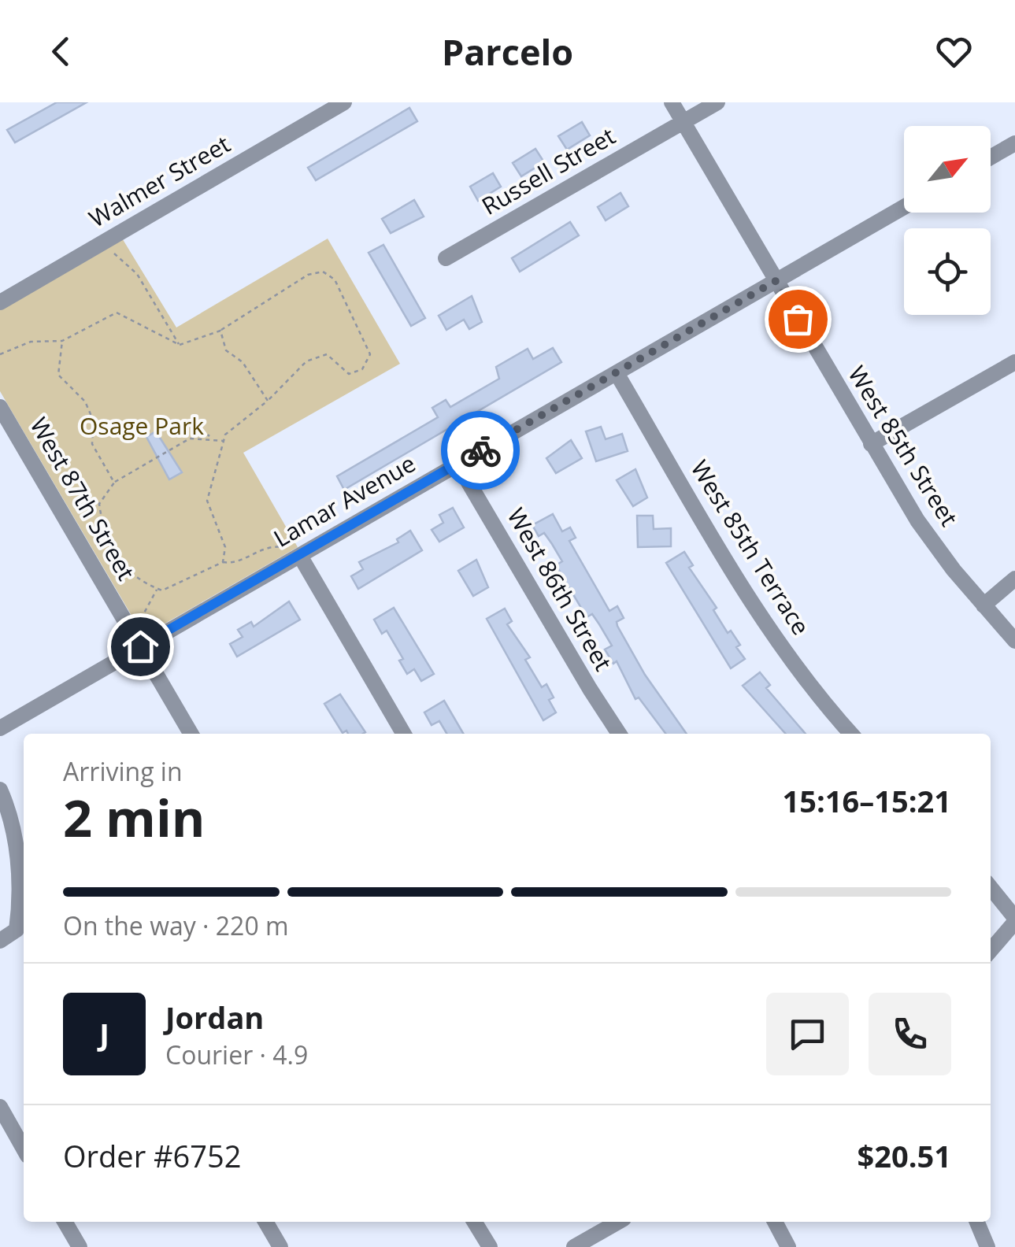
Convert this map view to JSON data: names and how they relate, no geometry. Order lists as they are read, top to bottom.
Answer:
{
  "streets": {
    "street": [
      "Russell Street",
      "Walmer Street",
      "West 85th Street",
      "West 87th Street",
      "Lamar Avenue",
      "West 85th Terrace",
      "West 86th Street"
    ]
  },
  "crossings": [
    ["Russell Street", "West 85th Street"],
    ["West 85th Street", "Lamar Avenue"],
    ["West 87th Street", "Lamar Avenue"],
    ["Lamar Avenue", "West 85th Terrace"],
    ["Lamar Avenue", "West 86th Street"]
  ],
  "parks": ["Osage Park"],
  "north": "top right",
  "page": {
    "header": "Parcelo",
    "heading": ["2 min", "Arriving in", "15:16–15:21"],
    "panel": [
      "Jordan",
      "Courier · 4.9",
      "Order #6752",
      "$20.51"
    ],
    "bar": "On the way · 220 m",
    "round": "J"
  }
}
